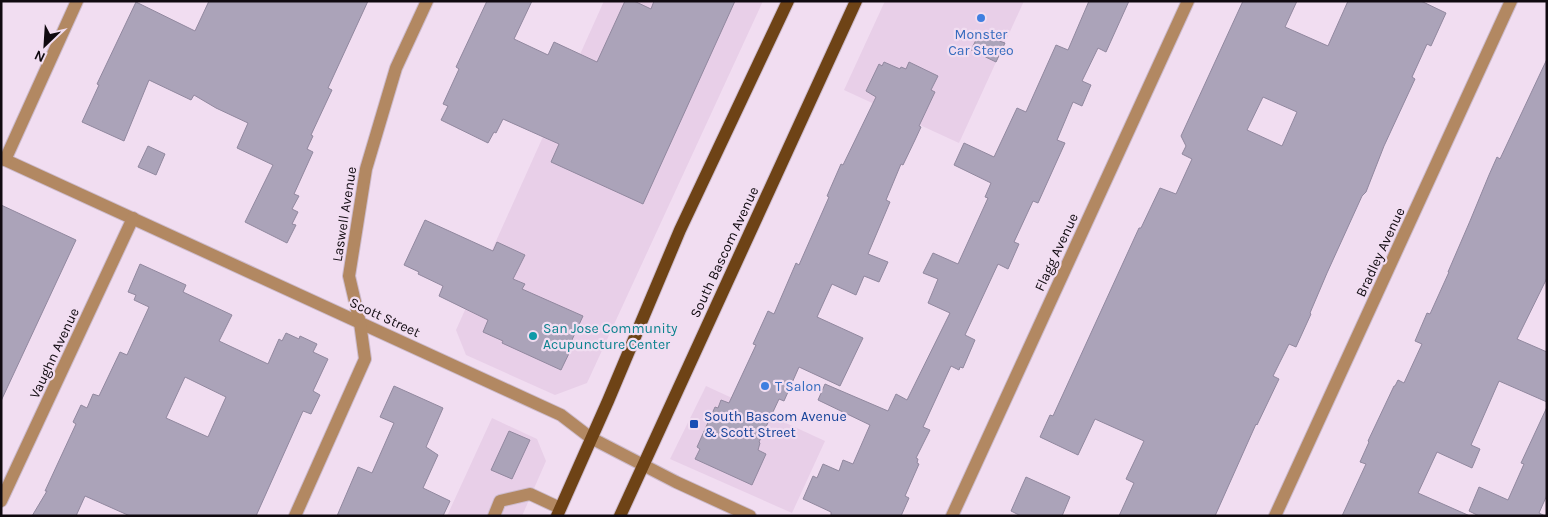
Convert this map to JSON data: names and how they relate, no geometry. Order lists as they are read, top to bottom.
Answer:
{
  "streets": {
    "main road": ["South Bascom Avenue"],
    "street": [
      "Laswell Avenue",
      "Flagg Avenue",
      "Bradley Avenue",
      "Scott Street",
      "Vaughn Avenue"
    ]
  },
  "crossings": [
    ["Laswell Avenue", "Scott Street"],
    ["South Bascom Avenue", "Scott Street"],
    ["Scott Street", "Vaughn Avenue"]
  ],
  "places": {
    "other": ["Monster Car Stereo", "San Jose Community Acupuncture Center", "T Salon"],
    "transit": ["South Bascom Avenue & Scott Street"]
  },
  "north": "bottom left"
}
